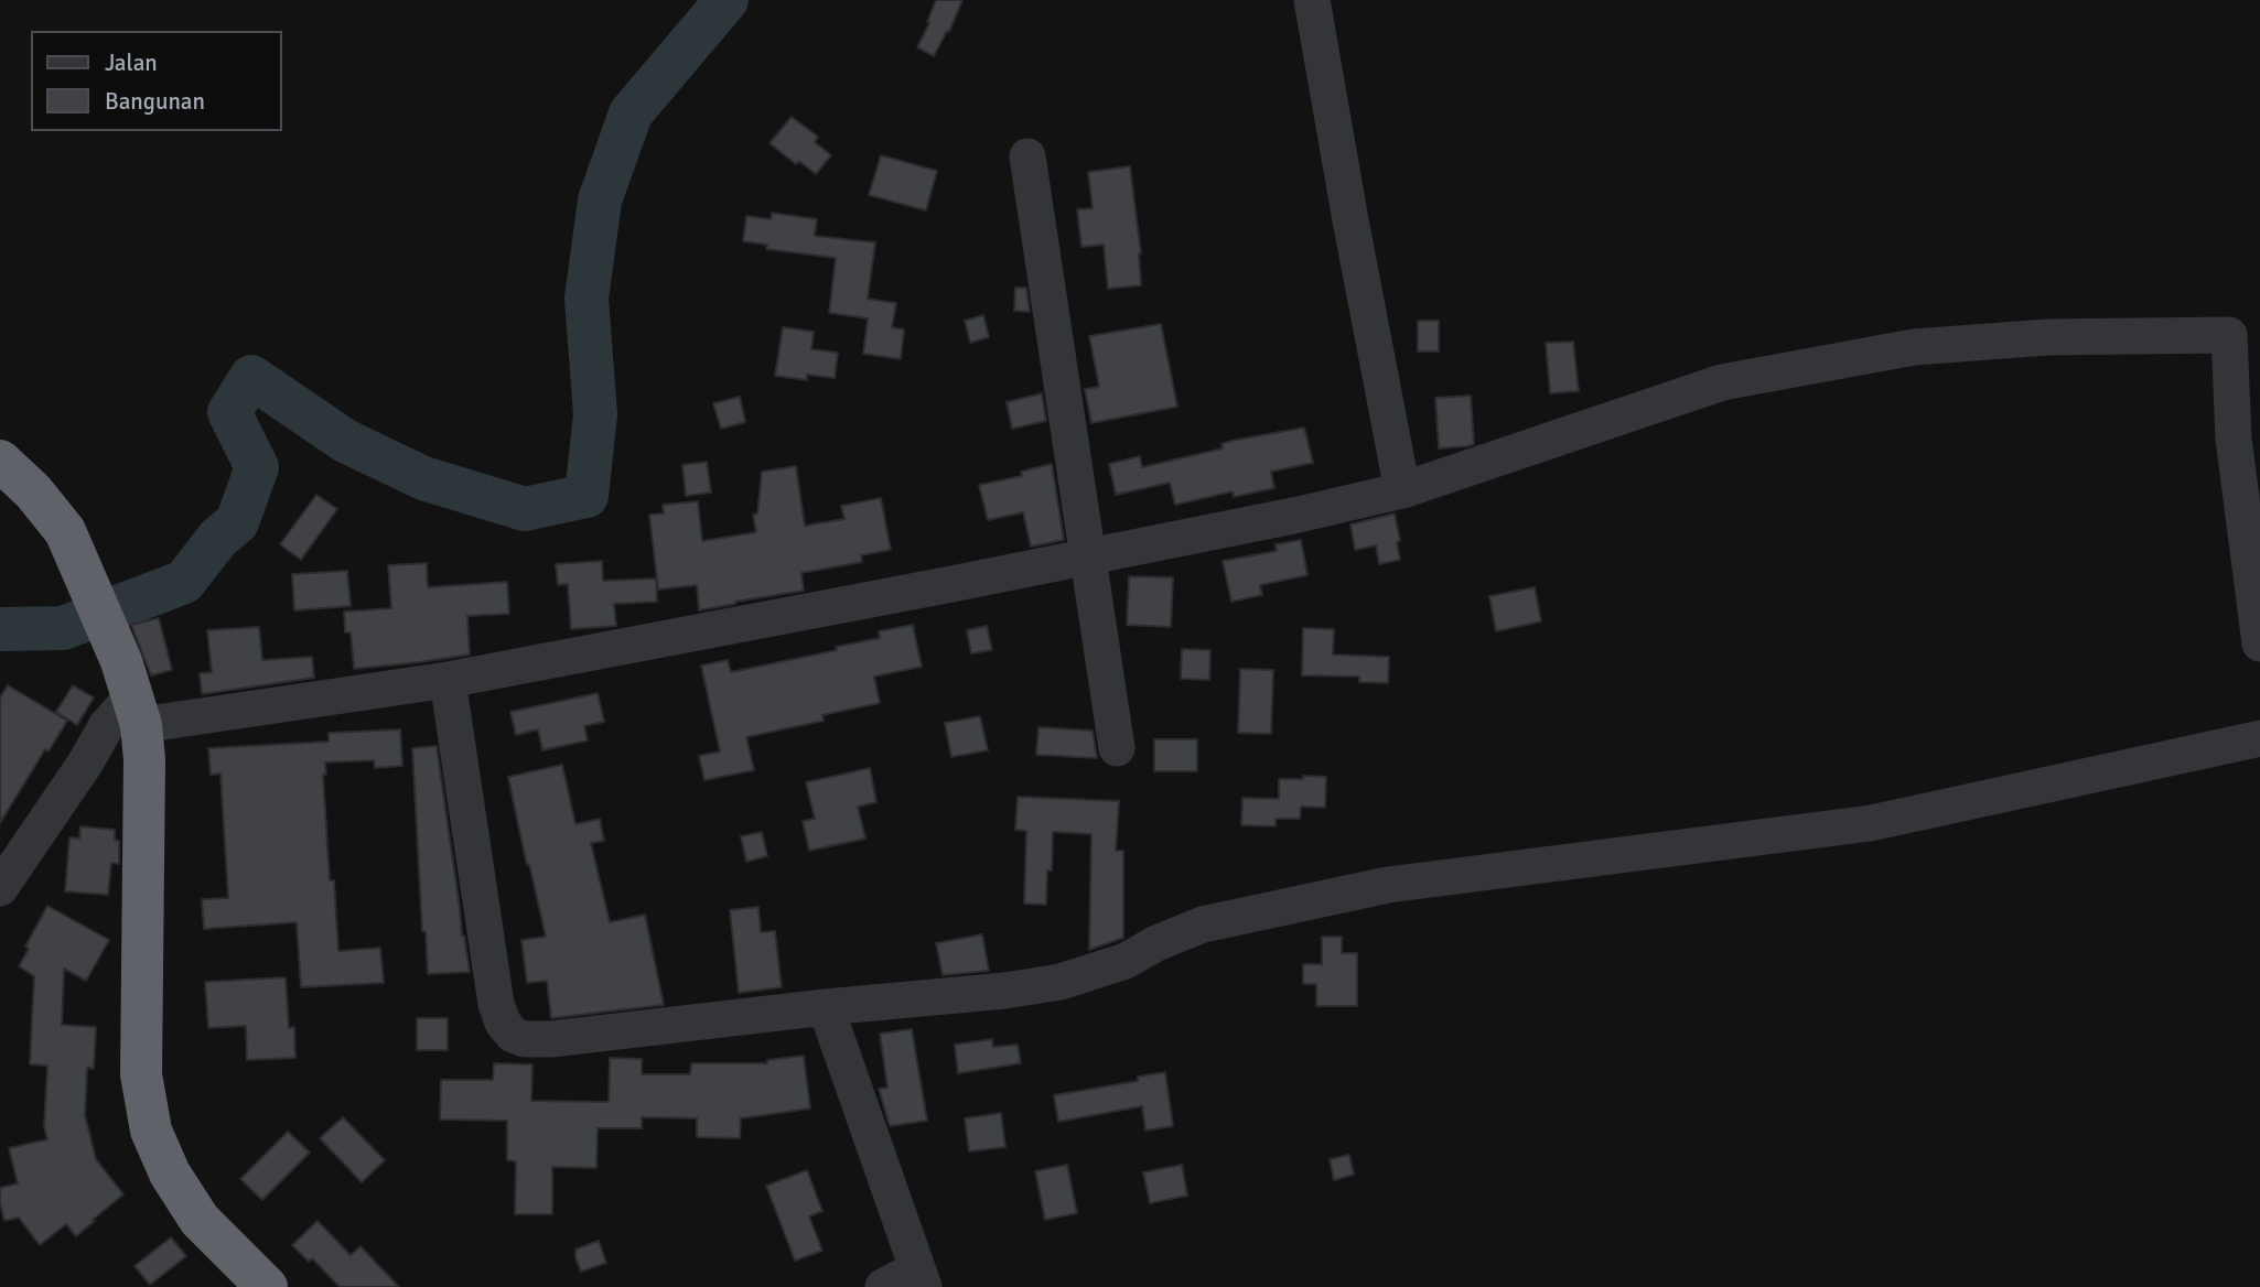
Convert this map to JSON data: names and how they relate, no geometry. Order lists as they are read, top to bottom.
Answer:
{
  "legend": ["Jalan", "Bangunan"]
}
